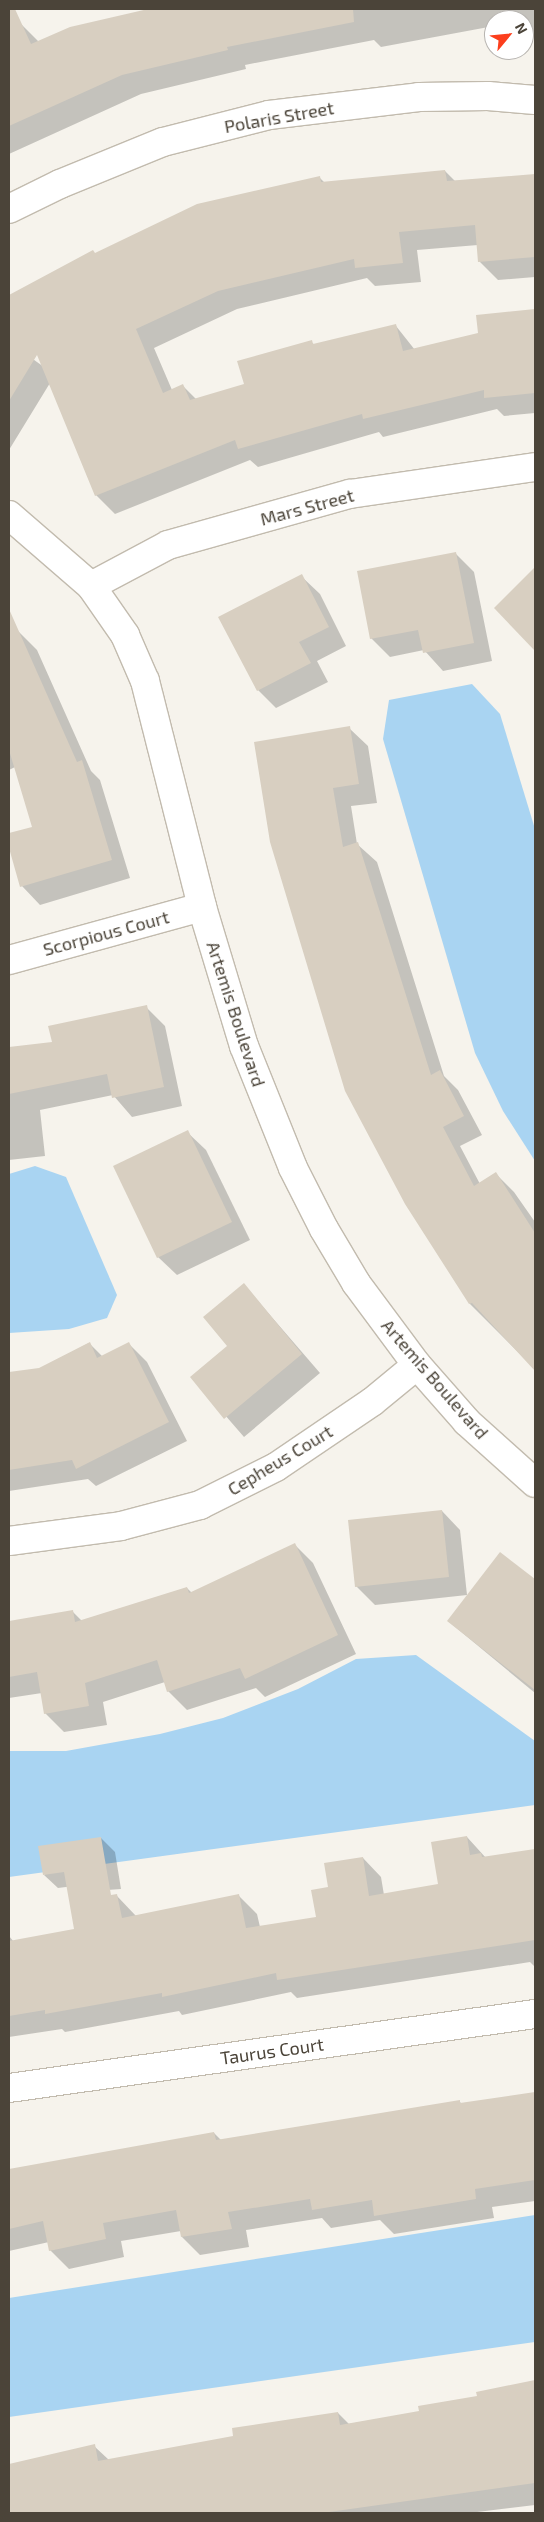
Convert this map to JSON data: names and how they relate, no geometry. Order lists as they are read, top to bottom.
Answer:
{
  "streets": {
    "street": [
      "Polaris Street",
      "Mars Street",
      "Scorpious Court",
      "Artemis Boulevard",
      "Cepheus Court",
      "Taurus Court"
    ]
  },
  "crossings": [
    ["Mars Street", "Artemis Boulevard"],
    ["Scorpious Court", "Artemis Boulevard"],
    ["Artemis Boulevard", "Cepheus Court"]
  ],
  "north": "top right"
}
